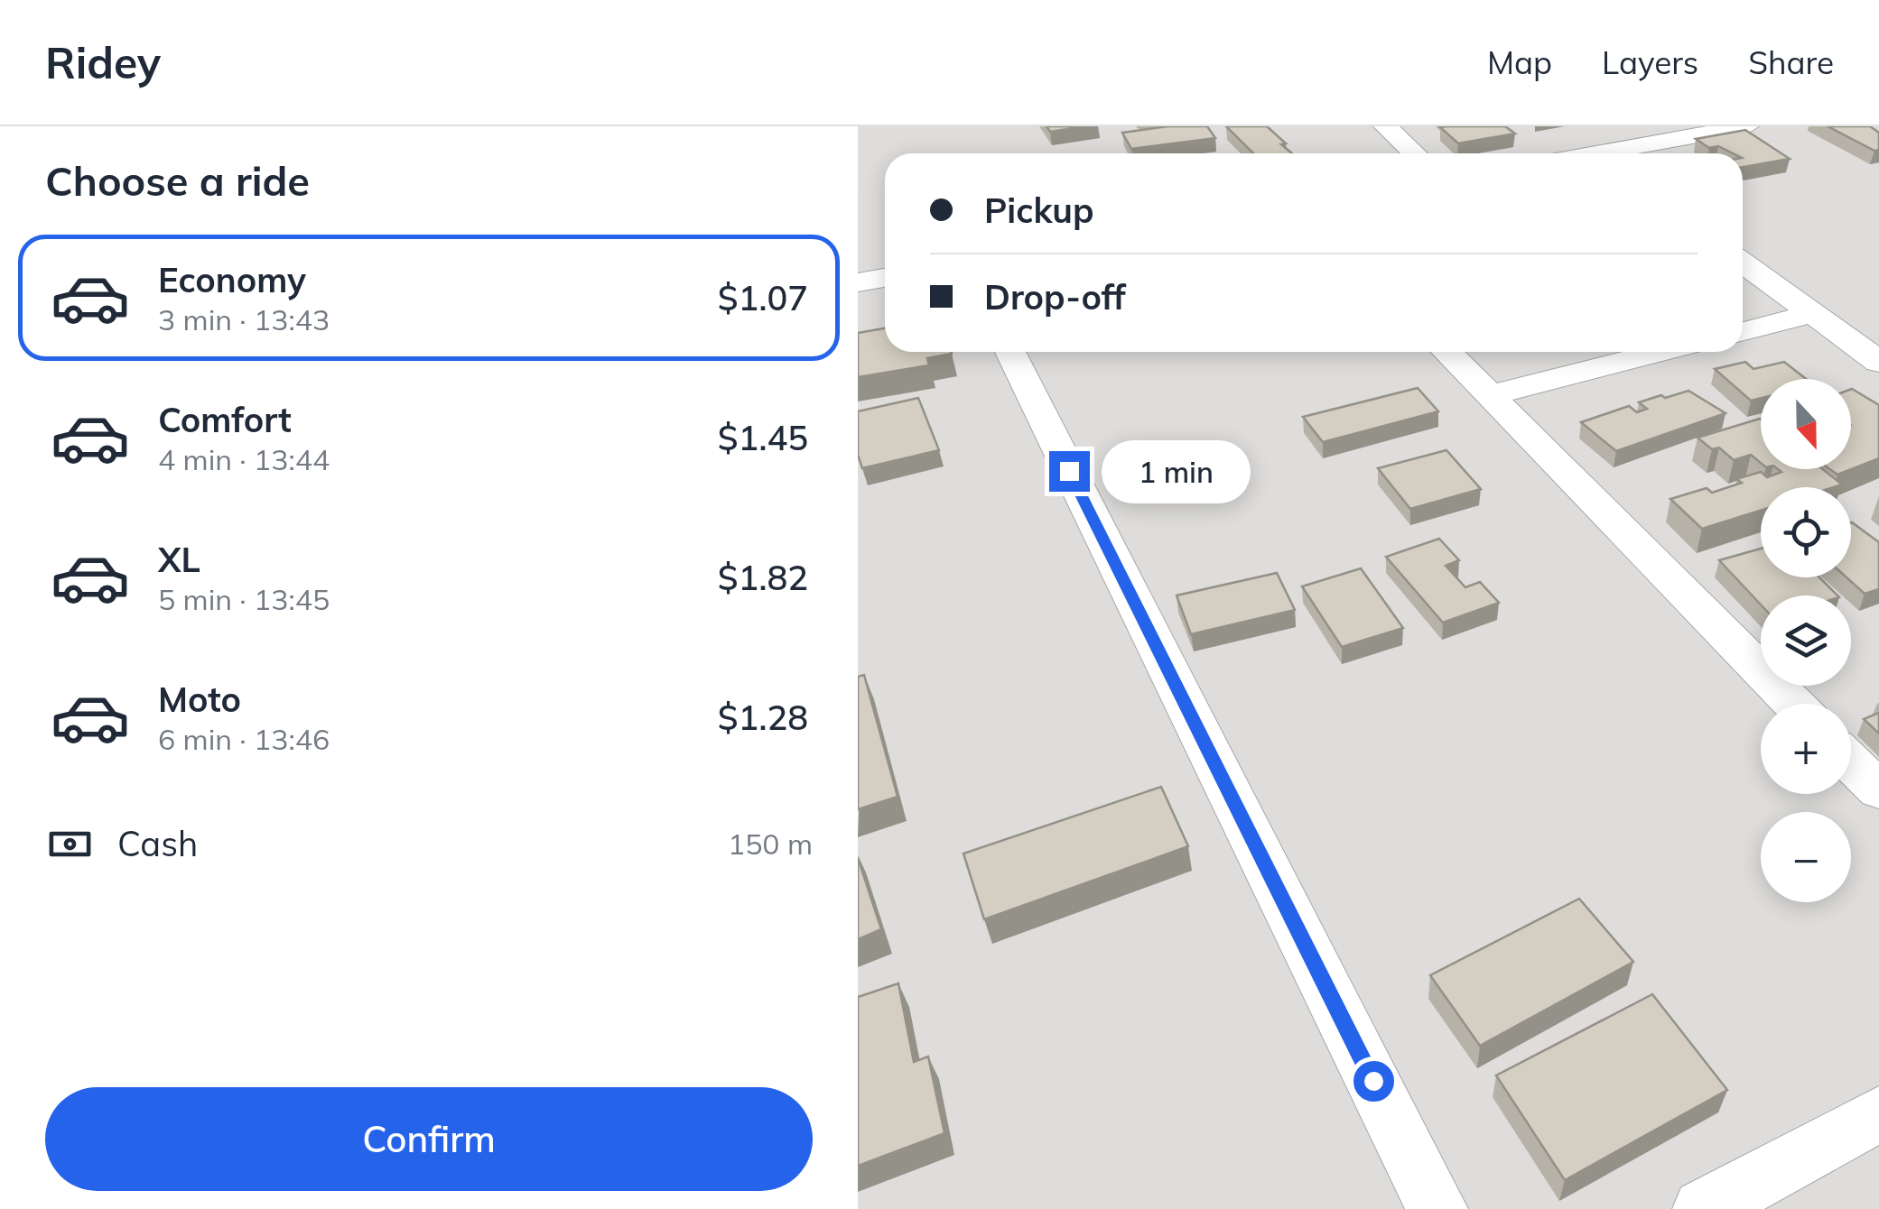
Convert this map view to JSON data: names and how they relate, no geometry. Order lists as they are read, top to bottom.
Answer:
{
  "north": "bottom",
  "page": {
    "header": "Ridey",
    "nav": ["Map", "Layers", "Share"],
    "heading": "Choose a ride",
    "banner": ["Pickup", "Drop-off"],
    "list": [
      {
        "name": "Economy",
        "note": "3 min · 13:43",
        "value": "$1.07"
      },
      {
        "name": "Comfort",
        "note": "4 min · 13:44",
        "value": "$1.45"
      },
      {
        "name": "XL",
        "note": "5 min · 13:45",
        "value": "$1.82"
      },
      {
        "name": "Moto",
        "note": "6 min · 13:46",
        "value": "$1.28"
      }
    ],
    "map_buttons": ["+", "−"],
    "bubble": "1 min",
    "pay": ["Cash", "150 m"],
    "buttons": "Confirm"
  }
}
